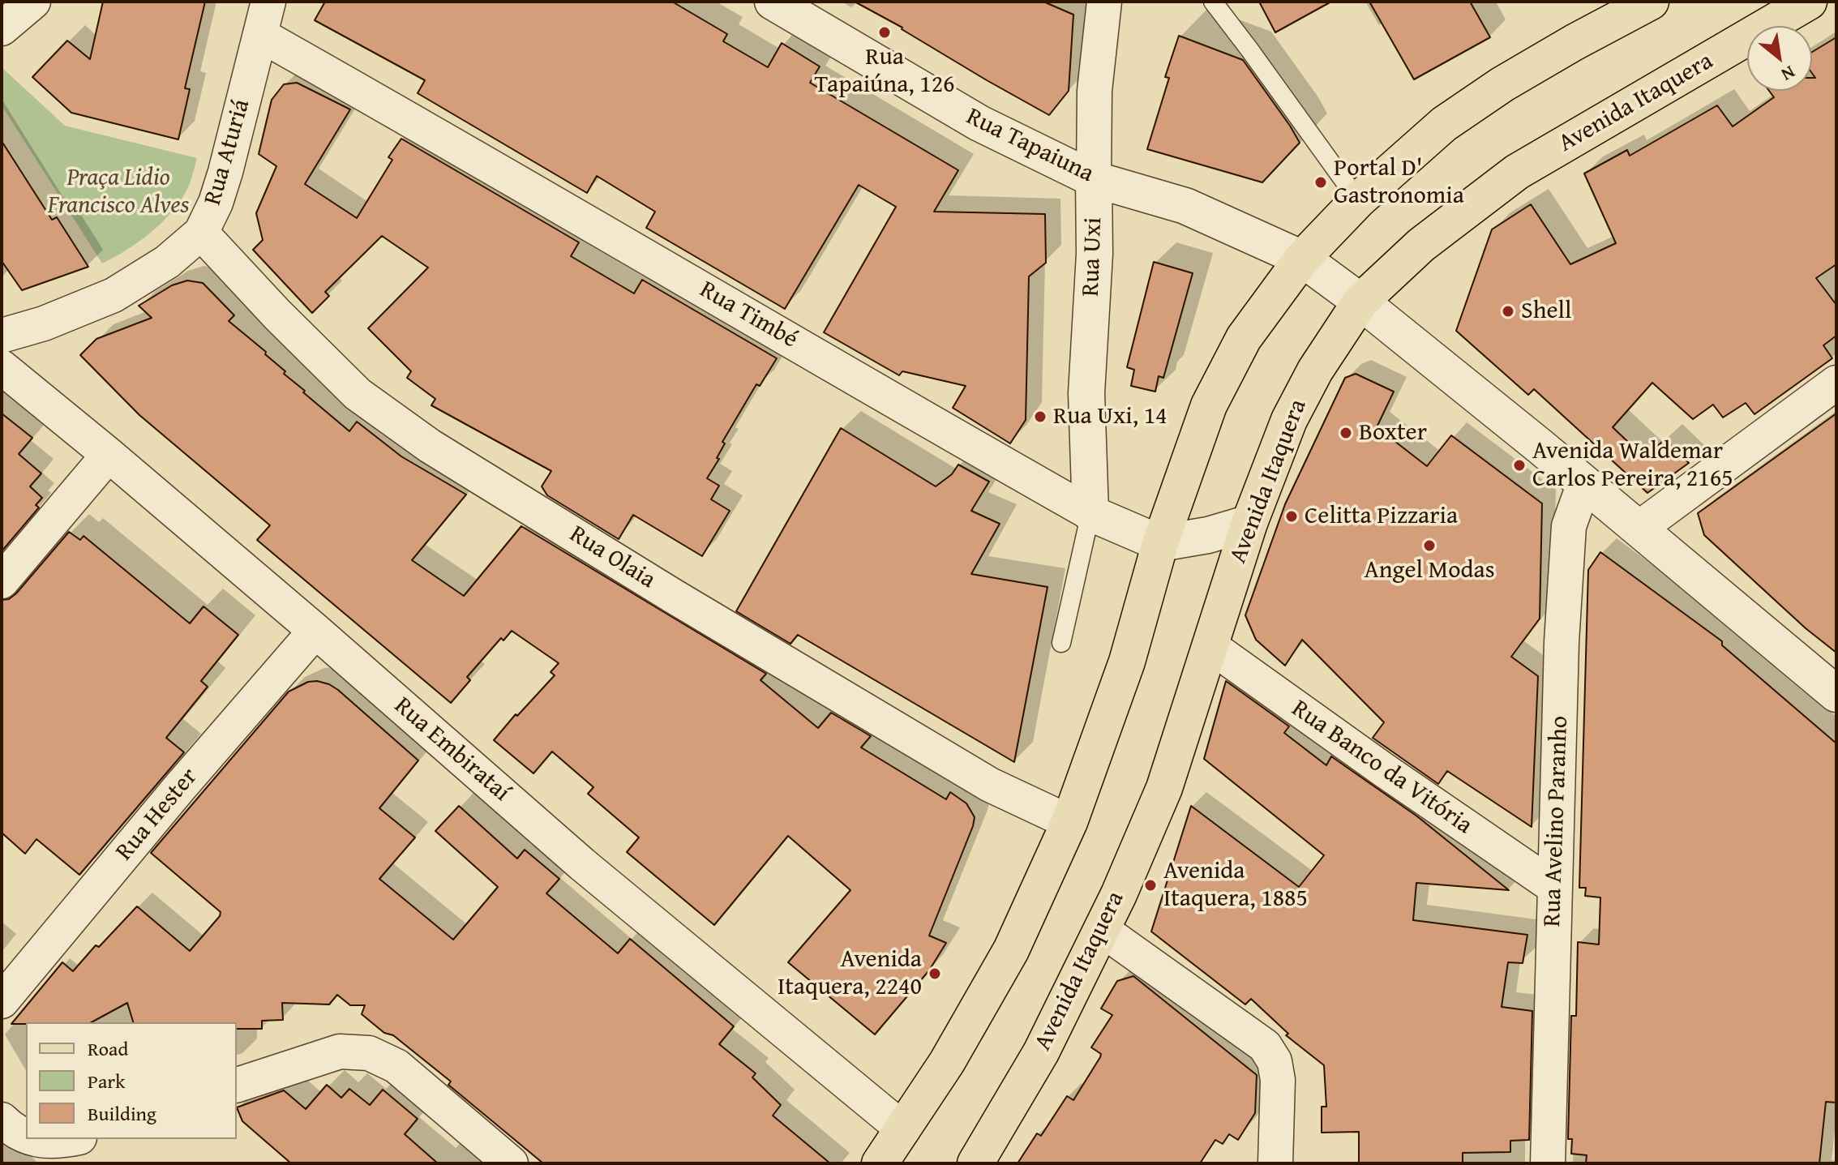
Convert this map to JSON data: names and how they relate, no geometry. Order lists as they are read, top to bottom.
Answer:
{
  "streets": {
    "main road": ["Avenida Itaquera"],
    "street": [
      "Rua Tapaiuna",
      "Rua Aturiá",
      "Rua Uxi",
      "Rua Timbé",
      "Rua Olaia",
      "Rua Embirataí",
      "Rua Banco da Vitória",
      "Rua Hester",
      "Rua Avelino Paranho"
    ]
  },
  "crossings": [
    ["Avenida Itaquera", "Rua Tapaiuna"],
    ["Avenida Itaquera", "Rua Banco da Vitória"],
    ["Rua Tapaiuna", "Rua Uxi"],
    ["Rua Tapaiuna", "Rua Avelino Paranho"],
    ["Rua Aturiá", "Rua Timbé"],
    ["Rua Aturiá", "Rua Olaia"],
    ["Rua Uxi", "Rua Timbé"],
    ["Rua Embirataí", "Rua Hester"],
    ["Rua Banco da Vitória", "Rua Avelino Paranho"]
  ],
  "parks": ["Praça Lidio Francisco Alves"],
  "places": [
    "Rua Tapaiúna, 126",
    "Portal D' Gastronomia",
    "Shell",
    "Rua Uxi, 14",
    "Boxter",
    "Avenida Waldemar Carlos Pereira, 2165",
    "Celitta Pizzaria",
    "Angel Modas",
    "Avenida Itaquera, 1885",
    "Avenida Itaquera, 2240"
  ],
  "legend": ["Road", "Park", "Building"],
  "north": "bottom right"
}
